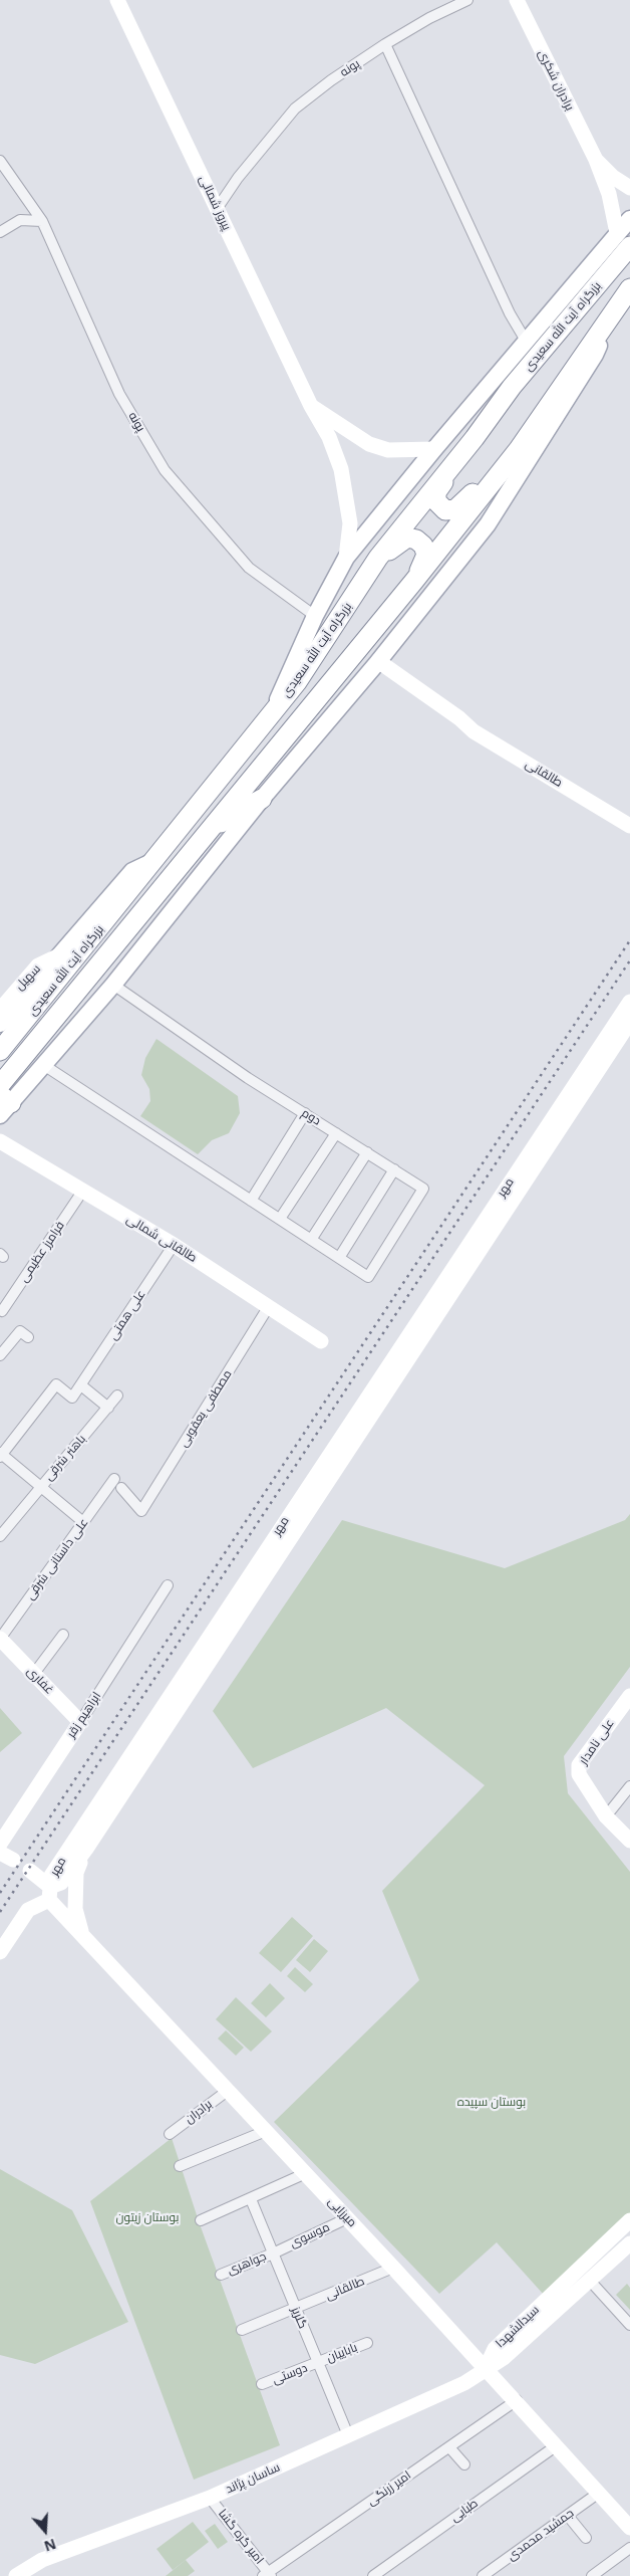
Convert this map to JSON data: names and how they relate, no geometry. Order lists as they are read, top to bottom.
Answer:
{
  "streets": {
    "highway": ["بزرگراه آیت الله سعیدی"],
    "street": [
      "پونه",
      "برادران شکری",
      "پیروز شمالی",
      "طالقانی",
      "سهیل",
      "دوم",
      "مهر",
      "طالقانی شمالی",
      "فرامرز عظیمی",
      "علی همتی",
      "مصطفی یعقوبی",
      "باهنر شرقی",
      "علی داستانی شرقی",
      "غفاری",
      "ابراهیم زقر",
      "علی نامدار",
      "برادران",
      "میرزایی",
      "موسوی",
      "جواهری",
      "گلریز",
      "سیدالشهدا",
      "باباییان",
      "دوستی",
      "ساسان پژاند",
      "امیر زرنگی",
      "طبایی",
      "جمشید محمدی",
      "امیر گره گشا"
    ]
  },
  "crossings": [
    ["پونه", "پیروز شمالی"],
    ["طالقانی", "میرزایی"],
    ["طالقانی", "گلریز"],
    ["مهر", "میرزایی"],
    ["طالقانی شمالی", "فرامرز عظیمی"],
    ["طالقانی شمالی", "علی همتی"],
    ["طالقانی شمالی", "مصطفی یعقوبی"],
    ["علی داستانی شرقی", "غفاری"],
    ["غفاری", "ابراهیم زقر"],
    ["برادران", "میرزایی"],
    ["میرزایی", "موسوی"],
    ["میرزایی", "سیدالشهدا"],
    ["میرزایی", "ساسان پژاند"],
    ["میرزایی", "امیر زرنگی"],
    ["میرزایی", "طبایی"],
    ["میرزایی", "جمشید محمدی"],
    ["موسوی", "جواهری"],
    ["موسوی", "گلریز"],
    ["جواهری", "گلریز"],
    ["گلریز", "باباییان"],
    ["گلریز", "دوستی"],
    ["گلریز", "ساسان پژاند"],
    ["سیدالشهدا", "ساسان پژاند"],
    ["باباییان", "دوستی"],
    ["ساسان پژاند", "امیر گره گشا"],
    ["امیر زرنگی", "امیر گره گشا"]
  ],
  "parks": ["بوستان سپیده", "بوستان زیتون"],
  "north": "bottom"
}
